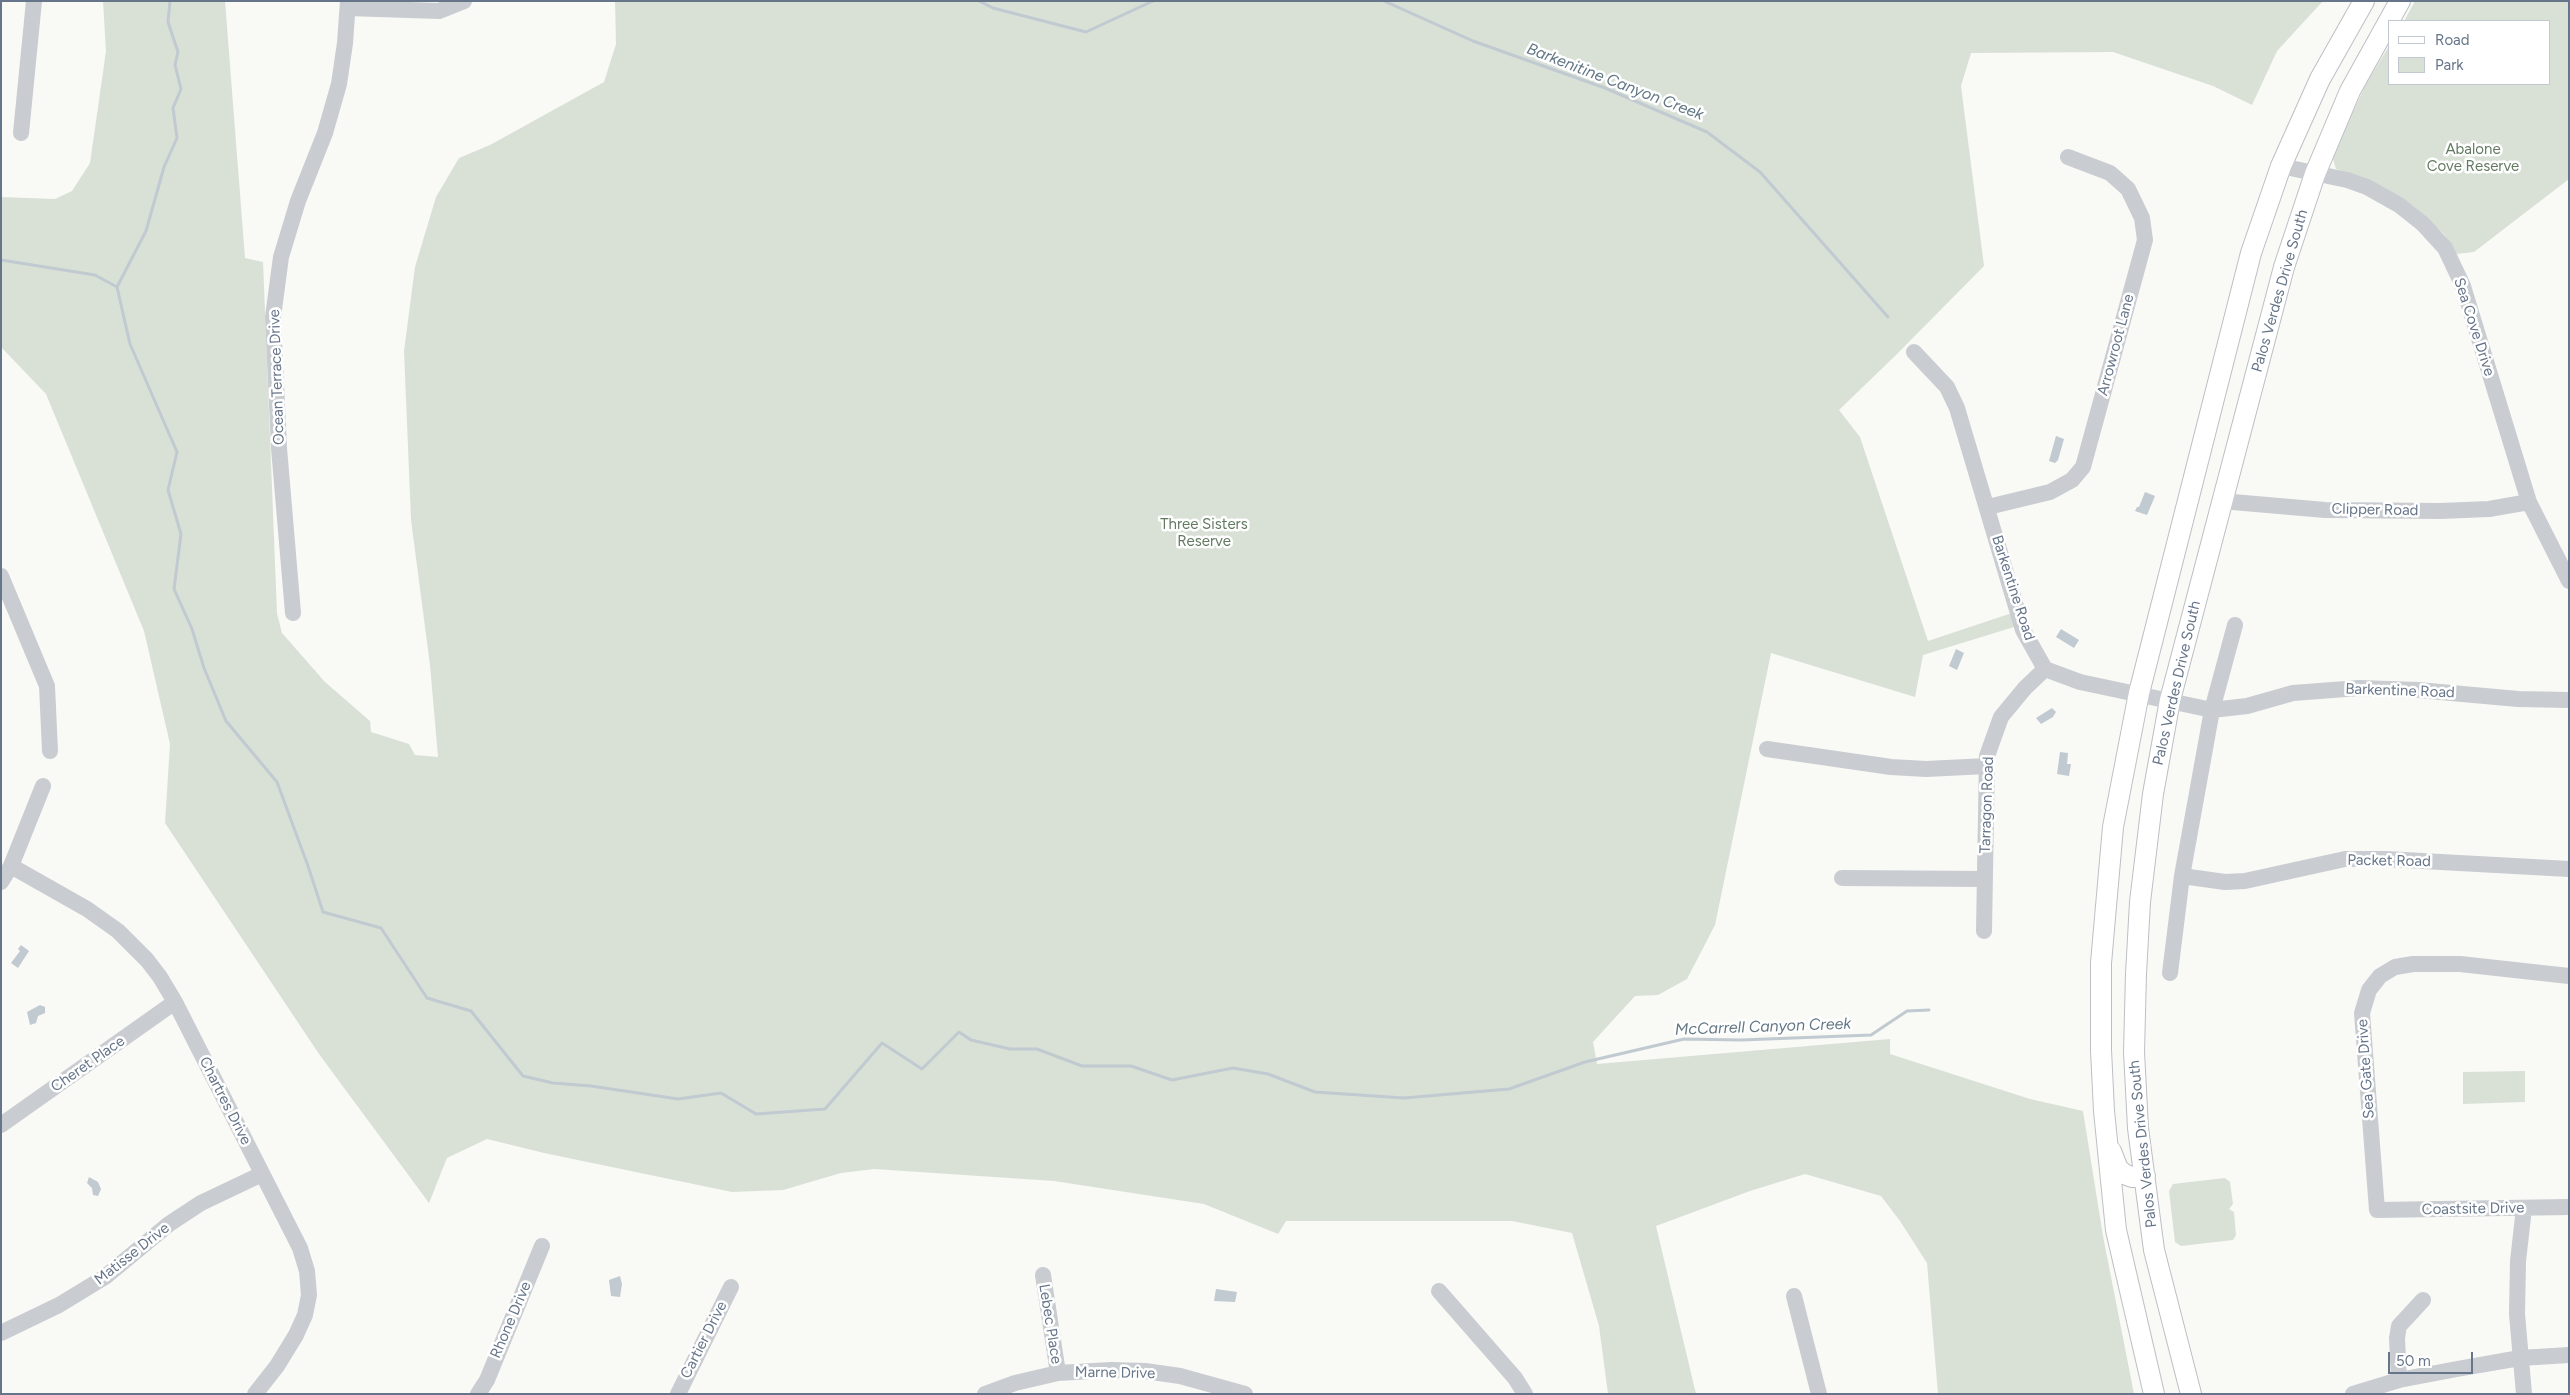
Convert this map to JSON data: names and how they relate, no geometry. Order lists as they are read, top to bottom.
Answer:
{
  "streets": {
    "main road": ["Palos Verdes Drive South"],
    "street": [
      "Sea Cove Drive",
      "Arrowroot Lane",
      "Ocean Terrace Drive",
      "Clipper Road",
      "Barkentine Road",
      "Tarragon Road",
      "Packet Road",
      "Cheret Place",
      "Sea Gate Drive",
      "Chartres Drive",
      "Coastsite Drive",
      "Matisse Drive",
      "Rhone Drive",
      "Lebec Place",
      "Cartier Drive",
      "Marne Drive"
    ]
  },
  "crossings": [
    ["Palos Verdes Drive South", "Sea Cove Drive"],
    ["Palos Verdes Drive South", "Clipper Road"],
    ["Palos Verdes Drive South", "Barkentine Road"],
    ["Sea Cove Drive", "Clipper Road"],
    ["Arrowroot Lane", "Barkentine Road"],
    ["Barkentine Road", "Tarragon Road"],
    ["Cheret Place", "Chartres Drive"],
    ["Sea Gate Drive", "Coastsite Drive"],
    ["Chartres Drive", "Matisse Drive"],
    ["Lebec Place", "Marne Drive"]
  ],
  "water": ["Barkenitine Canyon Creek", "McCarrell Canyon Creek"],
  "parks": ["Abalone Cove Reserve", "Three Sisters Reserve"],
  "legend": ["Road", "Park"],
  "scale_bar": "50 m"
}
